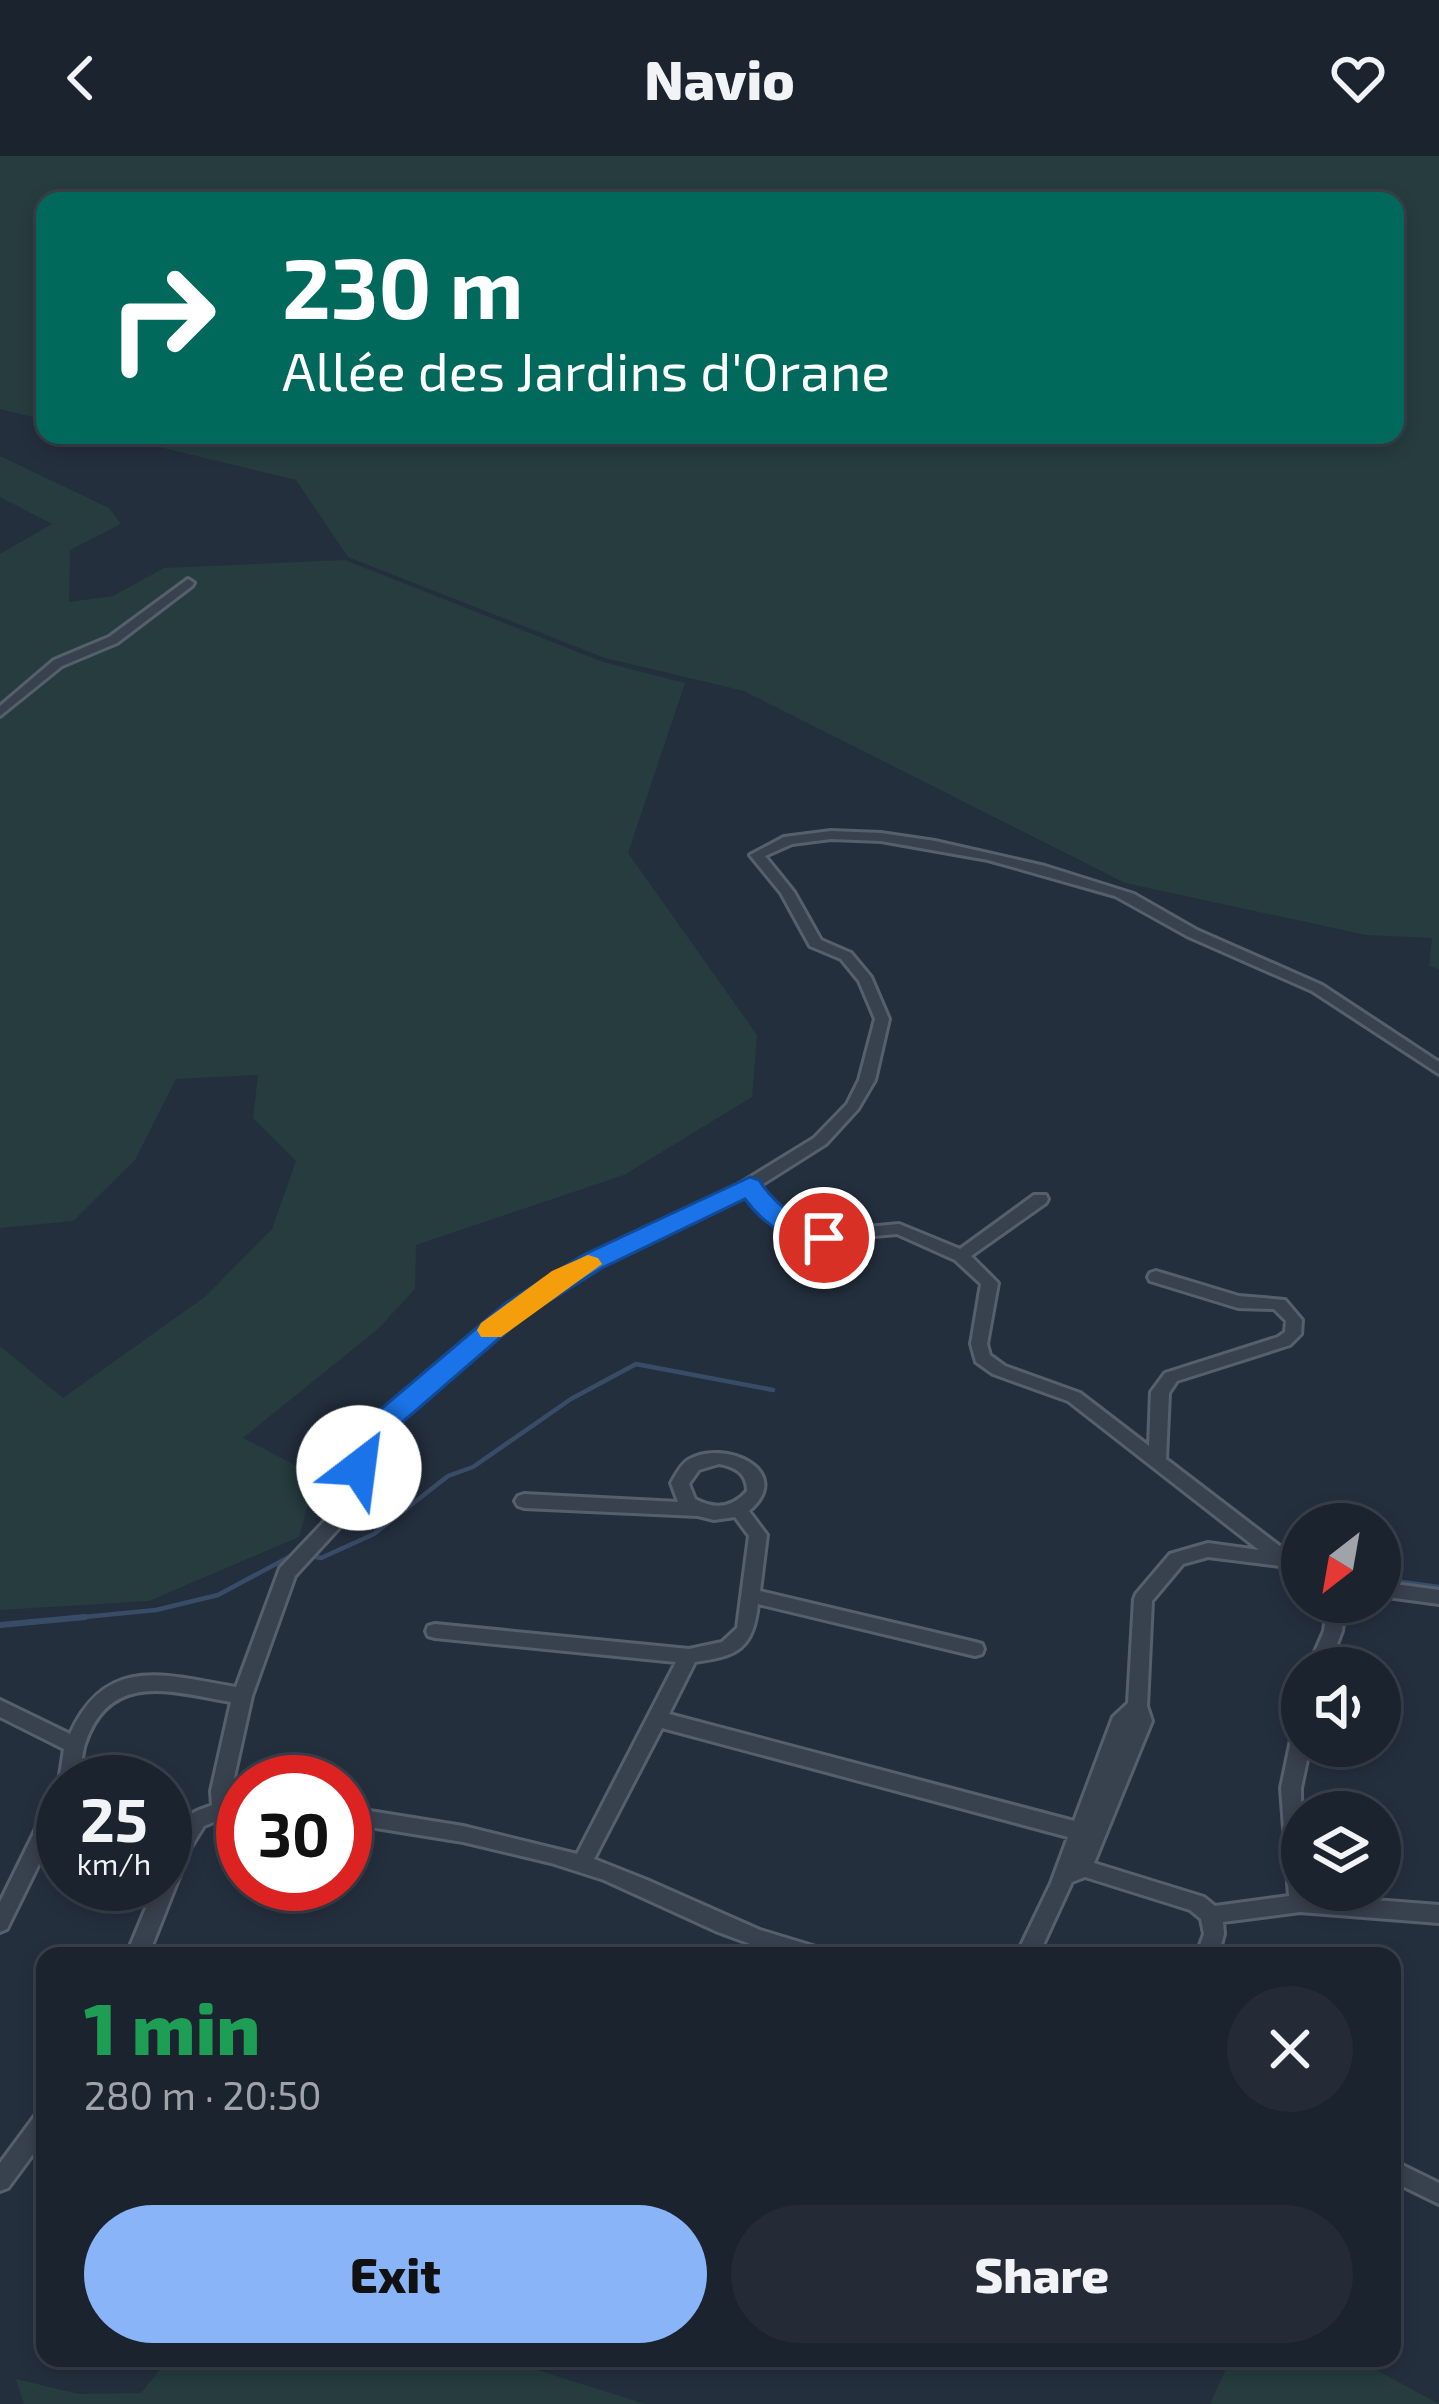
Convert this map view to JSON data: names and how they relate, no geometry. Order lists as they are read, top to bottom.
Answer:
{
  "north": "bottom left",
  "page": {
    "header": "Navio",
    "turn": ["230 m", "Allée des Jardins d'Orane"],
    "speed": "25 km/h",
    "limit": "30",
    "heading": ["1 min", "280 m · 20:50"],
    "buttons": ["Exit", "Share"]
  }
}
